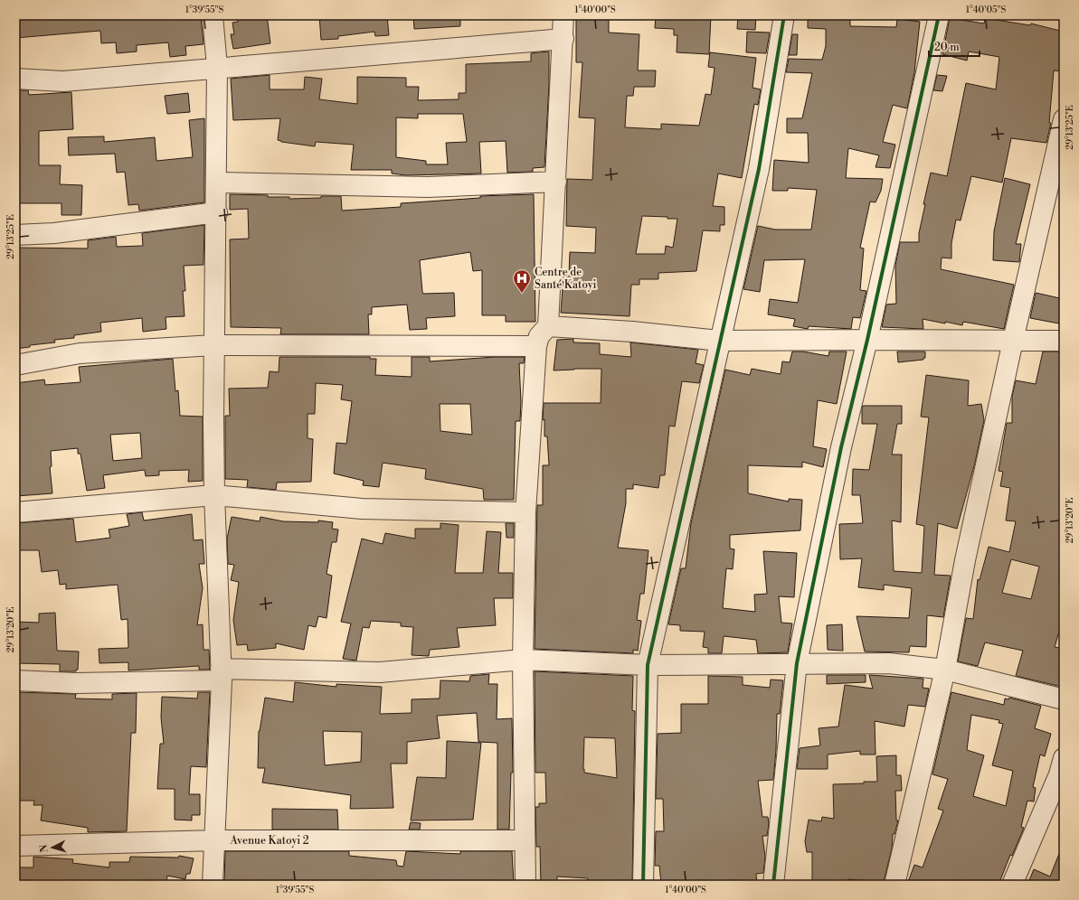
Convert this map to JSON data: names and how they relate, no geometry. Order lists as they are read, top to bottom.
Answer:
{
  "streets": {
    "street": ["Avenue Katoyi 2"]
  },
  "places": {
    "hospital": ["Centre de Santé Katoyi"]
  },
  "scale_bar": "20 m",
  "north": "left",
  "coordinates": [
    "1°39'55\"S",
    "1°40'00\"S",
    "1°40'05\"S",
    "29°13'25\"E",
    "29°13'20\"E"
  ]
}
